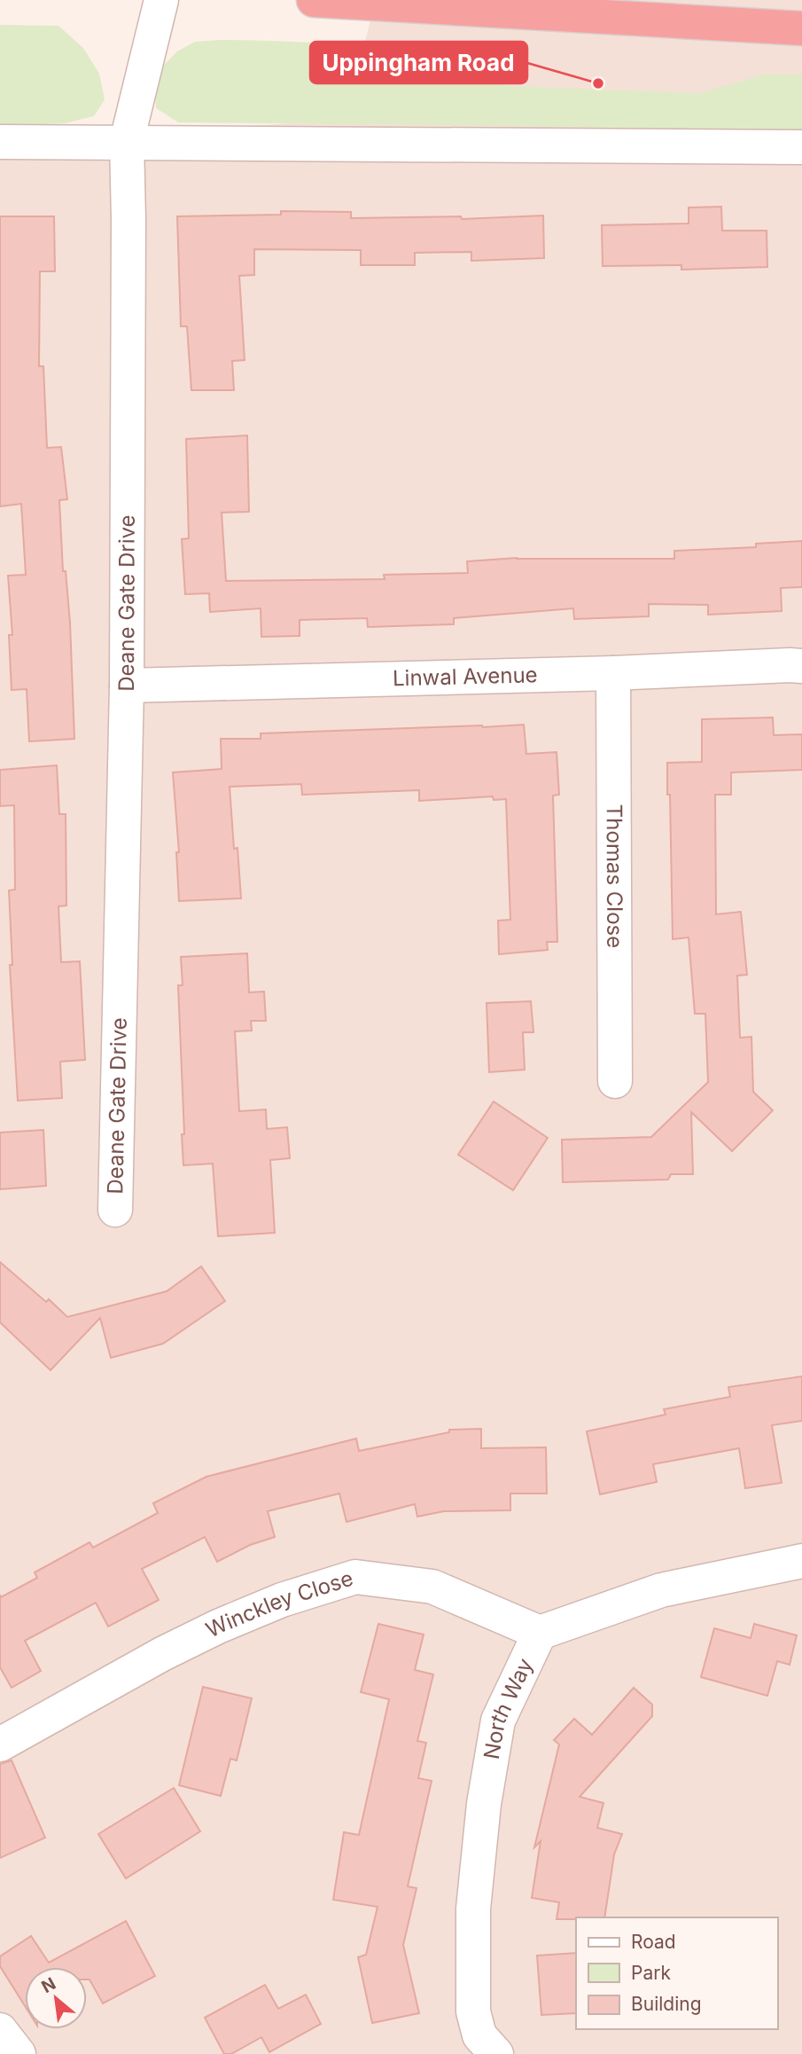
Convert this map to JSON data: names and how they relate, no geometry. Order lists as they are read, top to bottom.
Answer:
{
  "streets": {
    "street": [
      "Deane Gate Drive",
      "Linwal Avenue",
      "Thomas Close",
      "Winckley Close",
      "North Way"
    ]
  },
  "crossings": [
    ["Deane Gate Drive", "Linwal Avenue"],
    ["Linwal Avenue", "Thomas Close"],
    ["Winckley Close", "North Way"]
  ],
  "places": ["Uppingham Road"],
  "legend": ["Road", "Park", "Building"],
  "north": "top left"
}
